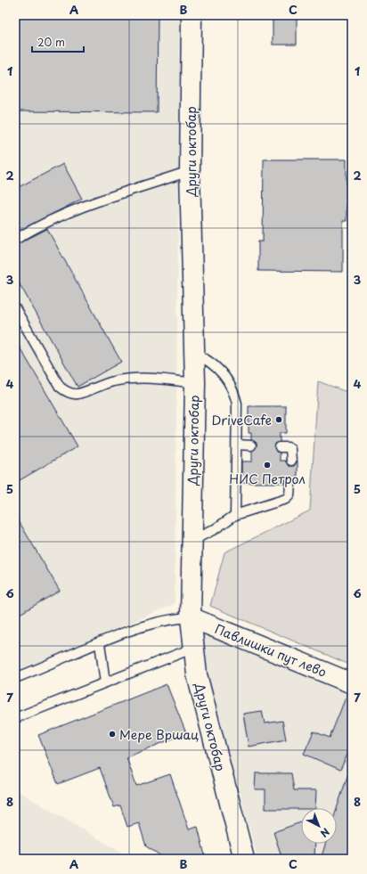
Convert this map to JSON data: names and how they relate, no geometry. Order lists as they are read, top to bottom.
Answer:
{
  "streets": {
    "main road": ["Други октобар", "Павлишки пут лево"]
  },
  "crossings": [
    ["Други октобар", "Павлишки пут лево"]
  ],
  "places": ["DriveCafe", "НИС Петрол", "Мере Вршац"],
  "scale_bar": "20 m",
  "north": "bottom right",
  "grid": {
    "columns": ["A", "B", "C"],
    "rows": [
      "1",
      "2",
      "3",
      "4",
      "5",
      "6",
      "7",
      "8"
    ]
  }
}
